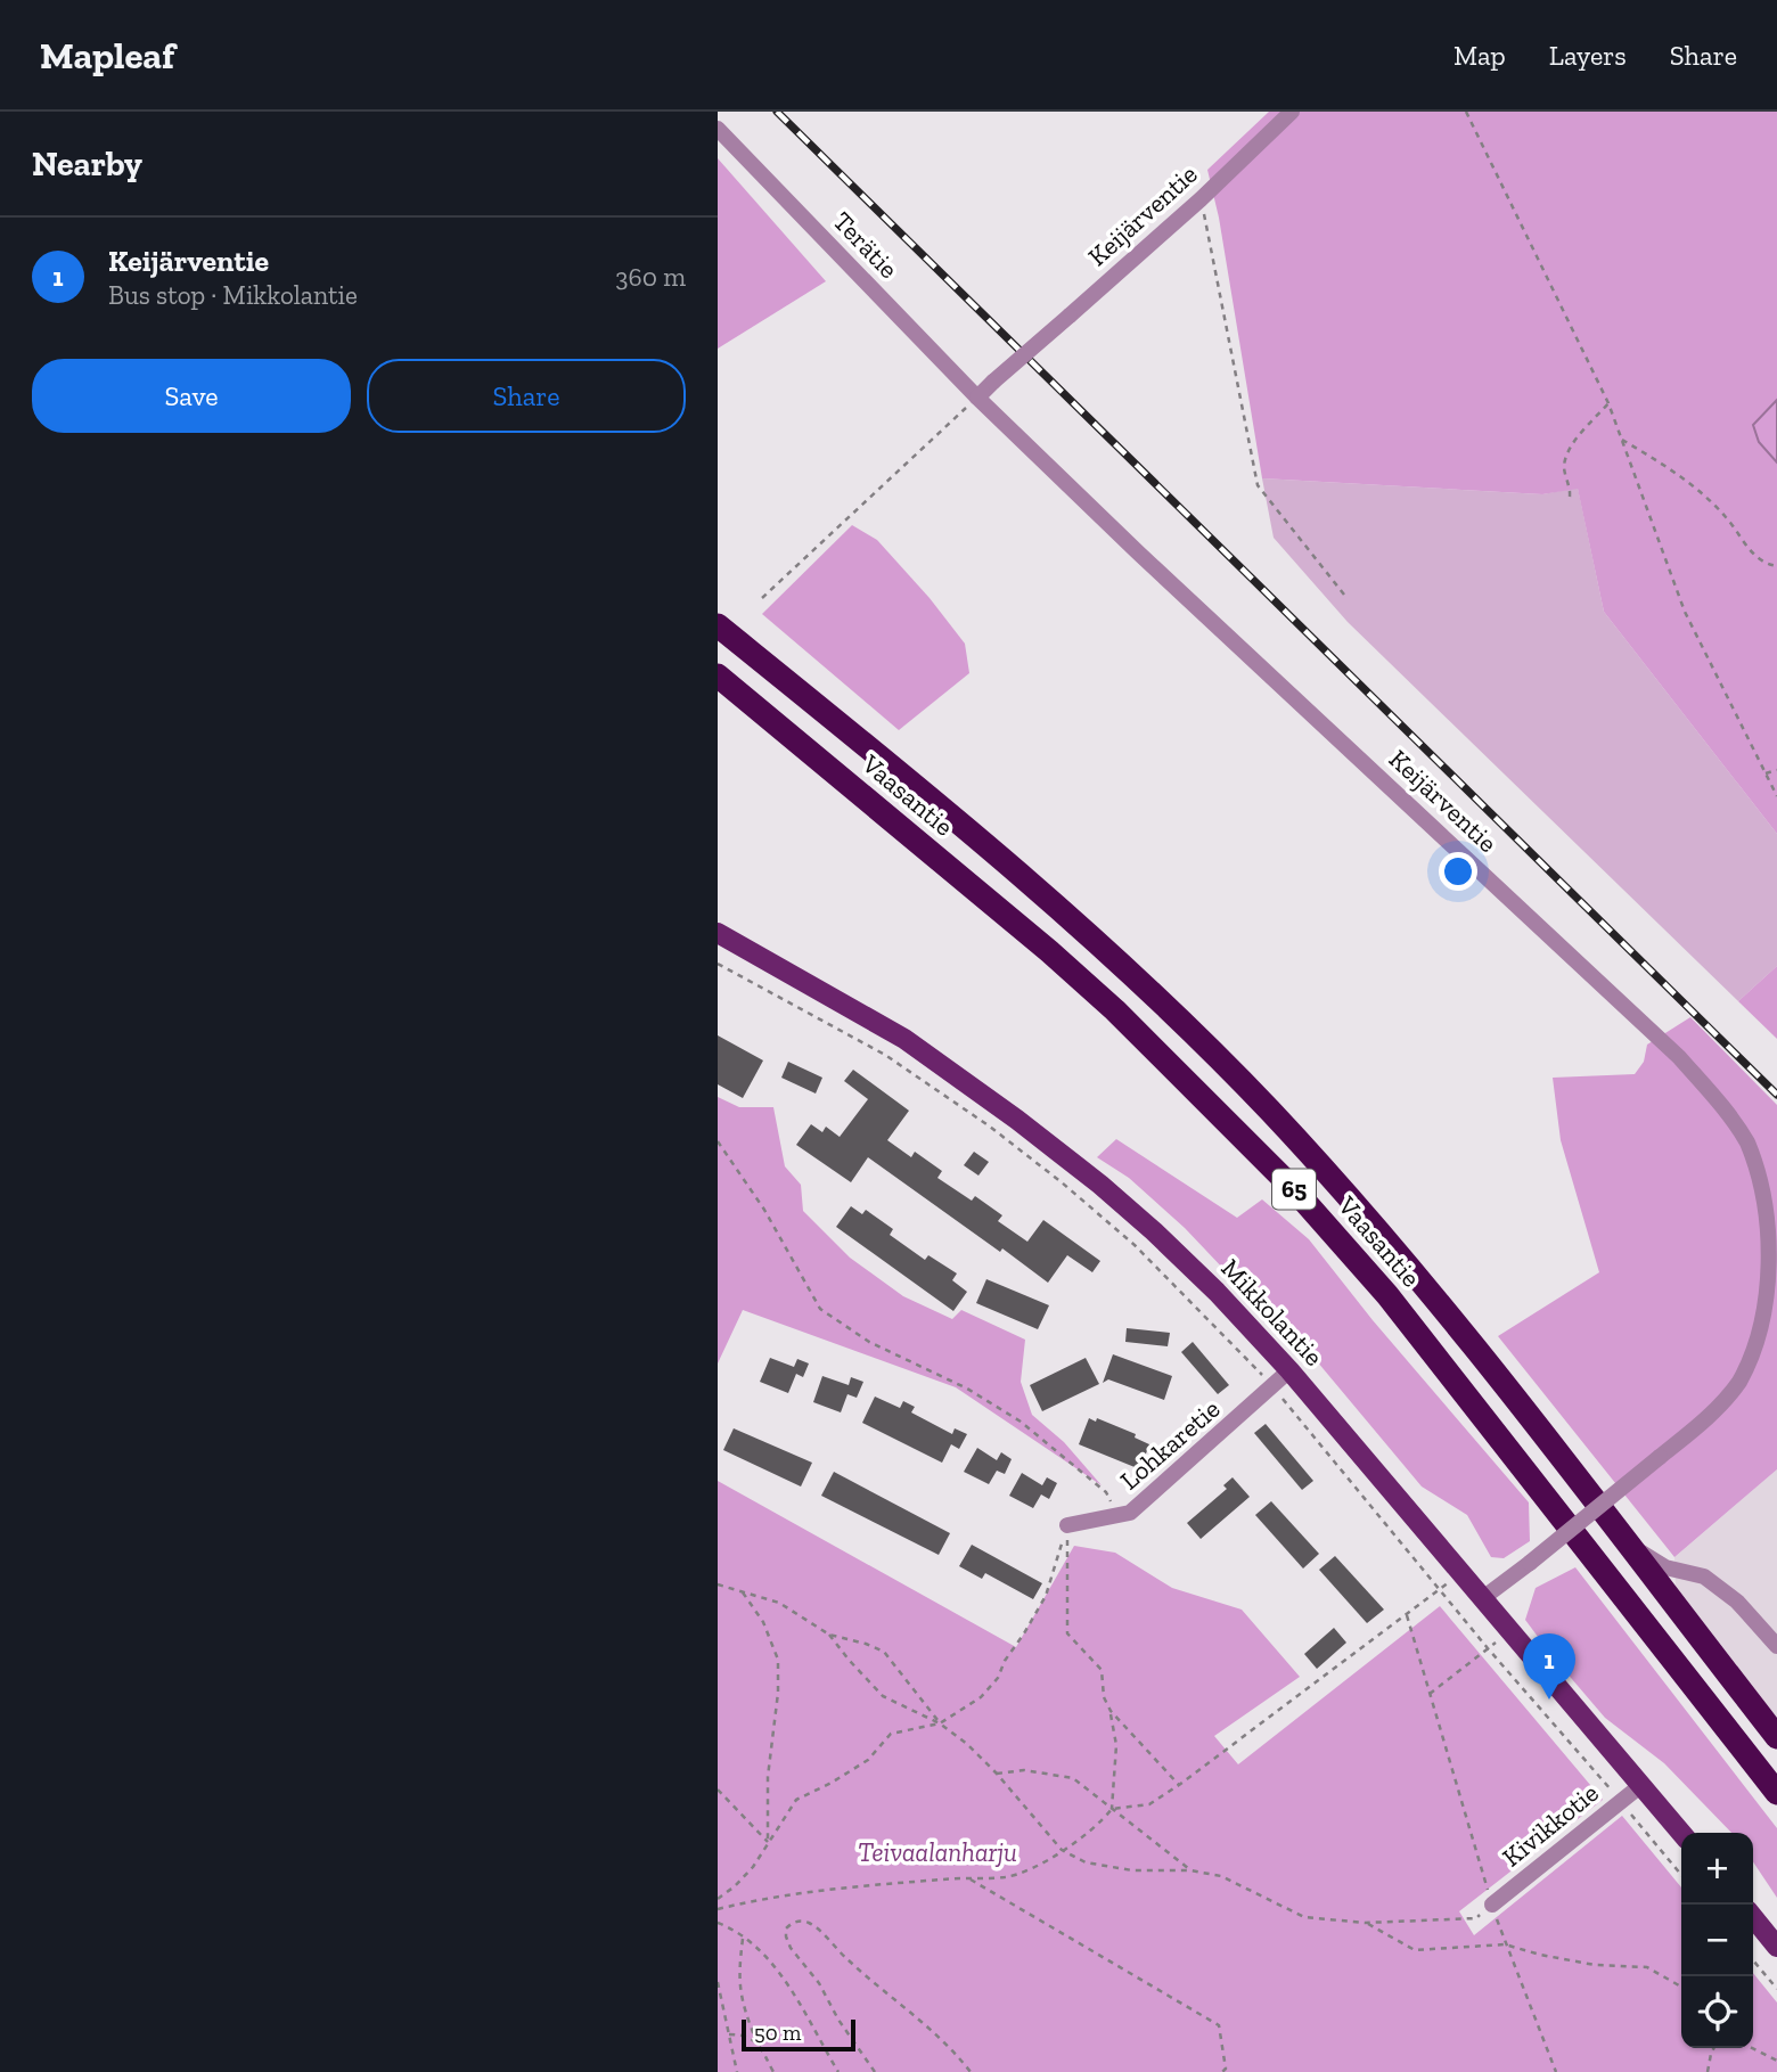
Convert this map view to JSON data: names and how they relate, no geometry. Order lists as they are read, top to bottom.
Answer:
{
  "streets": {
    "highway": ["Vaasantie", "65"],
    "main road": ["Mikkolantie"],
    "street": [
      "Keijärventie",
      "Terätie",
      "Lohkaretie",
      "Kivikkotie"
    ]
  },
  "crossings": [
    ["Keijärventie", "Terätie"],
    ["Keijärventie", "Mikkolantie"],
    ["Mikkolantie", "Lohkaretie"],
    ["Mikkolantie", "Kivikkotie"]
  ],
  "parks": ["Teivaalanharju"],
  "scale_bar": "50 m",
  "page": {
    "header": "Mapleaf",
    "nav": ["Map", "Layers", "Share"],
    "heading": "Nearby",
    "list": [
      {
        "mark": "1",
        "name": "Keijärventie",
        "note": "Bus stop · Mikkolantie",
        "value": "360 m"
      }
    ],
    "buttons": ["Save", "Share"],
    "pins": "1",
    "map_buttons": ["+", "−"],
    "scale": "50 m"
  }
}
